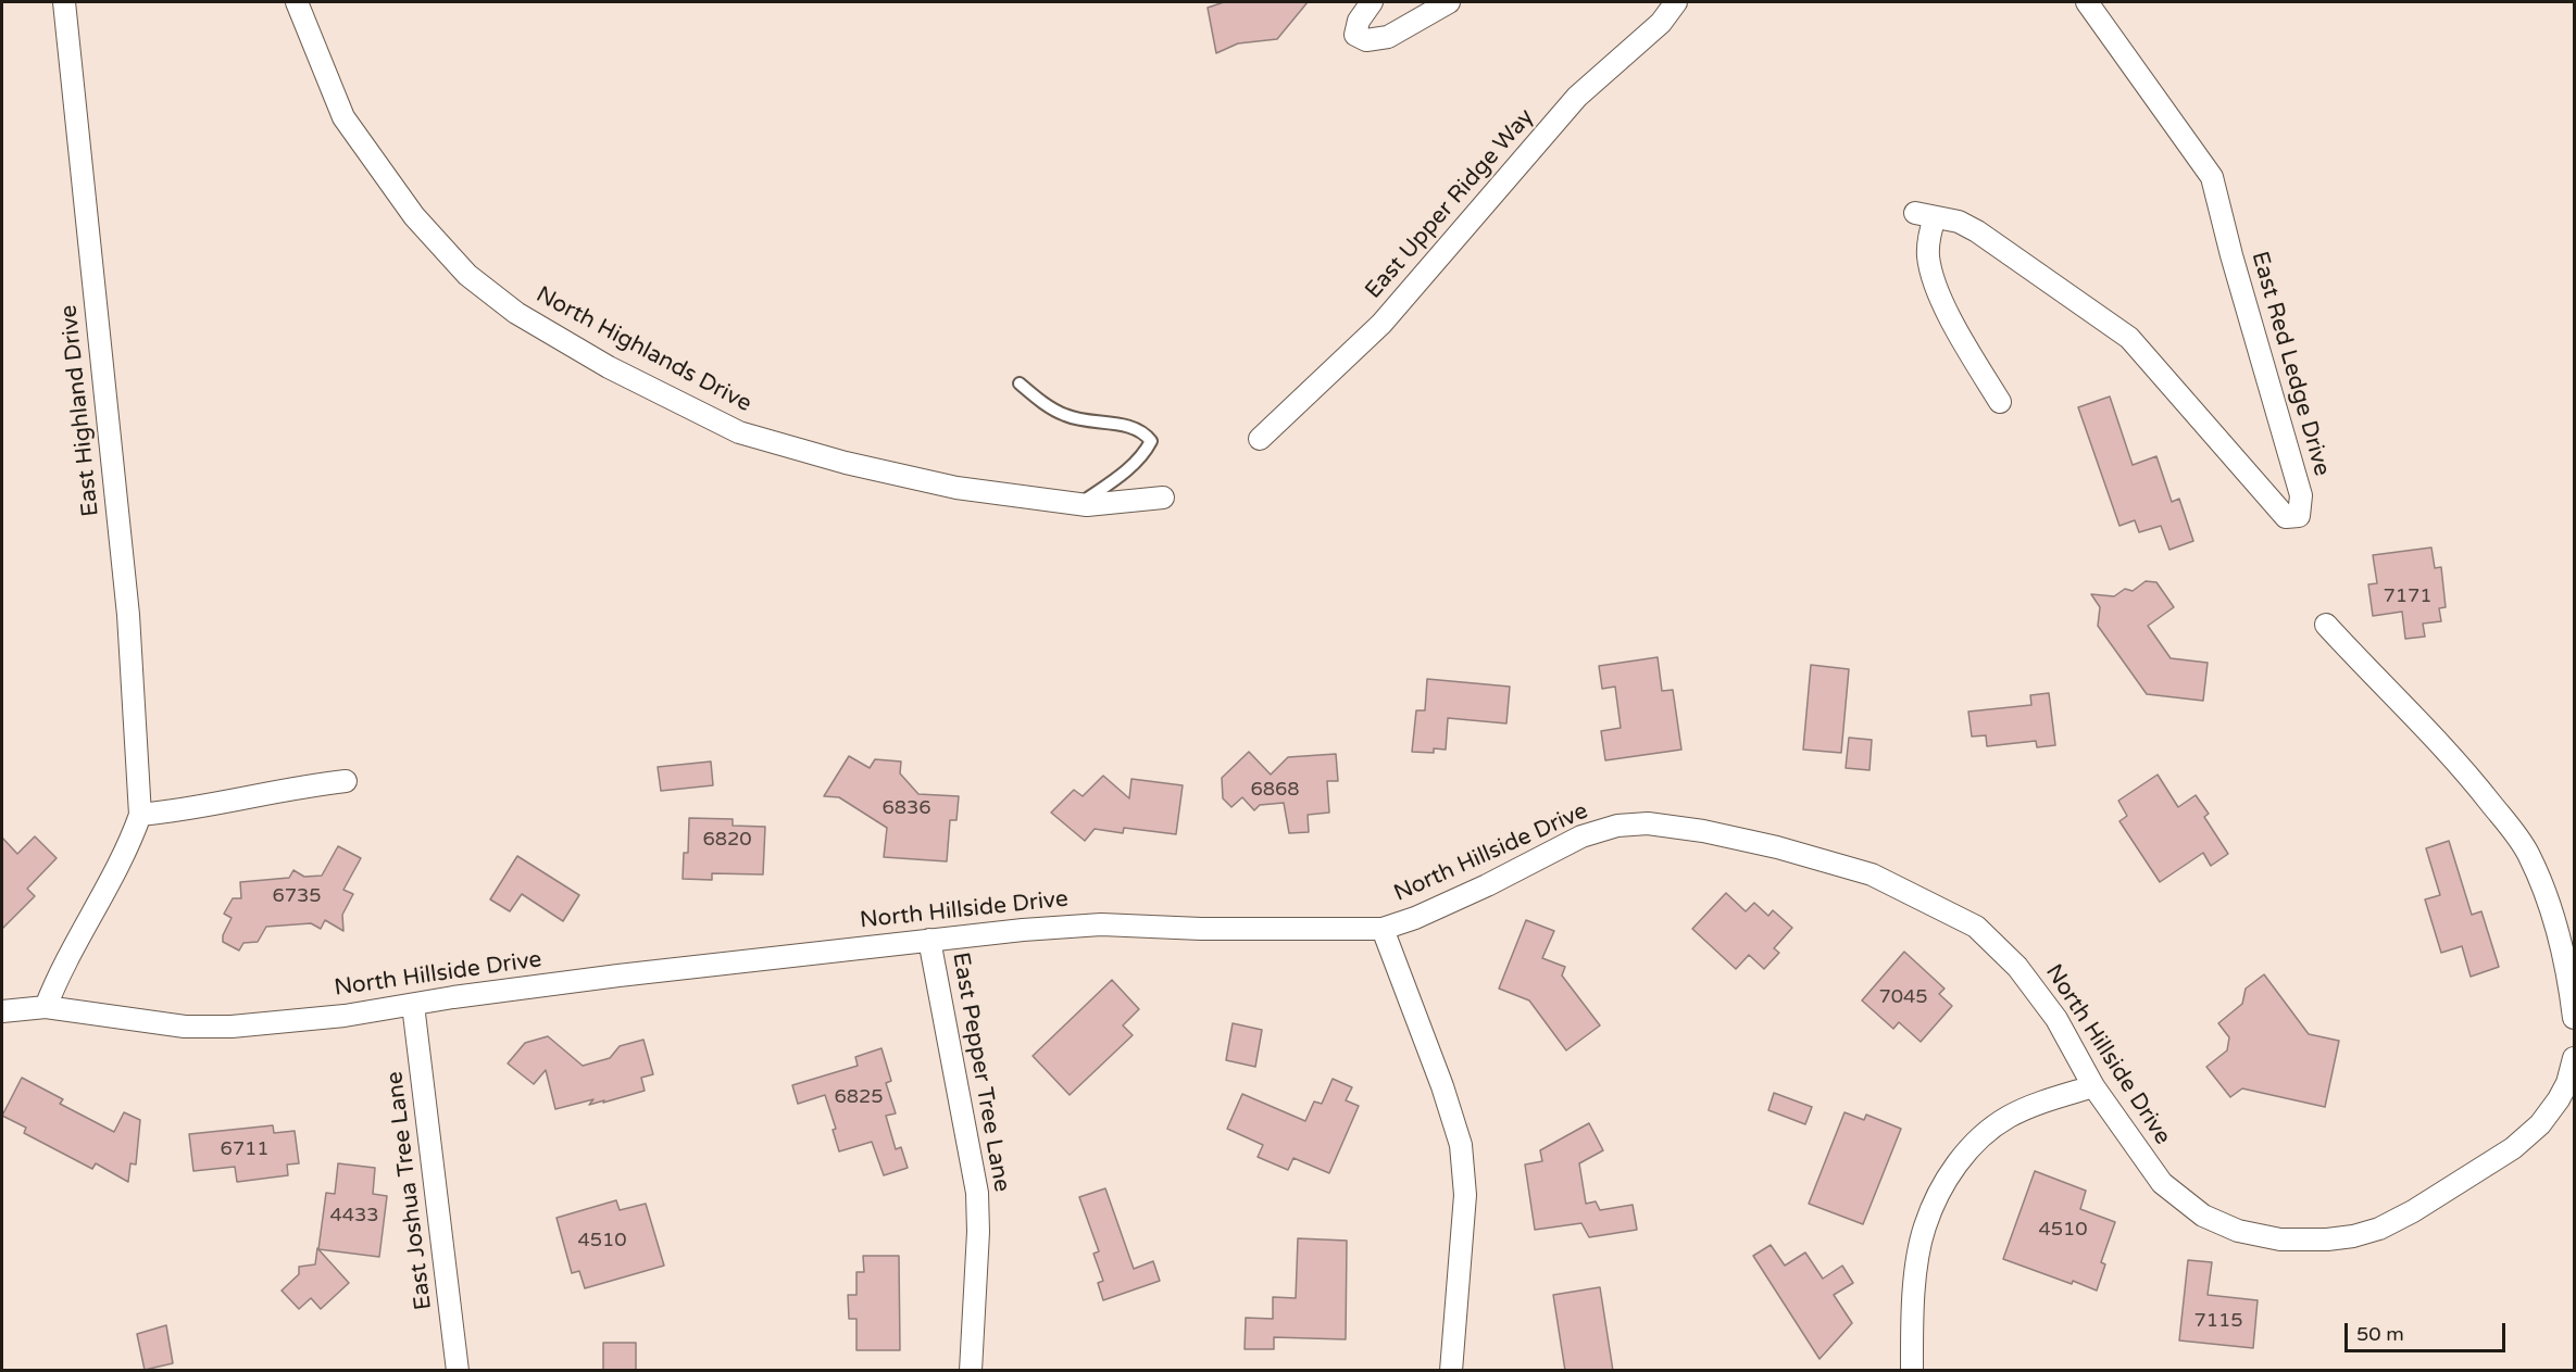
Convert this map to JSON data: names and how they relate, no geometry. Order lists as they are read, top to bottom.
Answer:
{
  "streets": {
    "street": [
      "East Upper Ridge Way",
      "North Highlands Drive",
      "East Red Ledge Drive",
      "East Highland Drive",
      "North Hillside Drive",
      "East Pepper Tree Lane",
      "East Joshua Tree Lane"
    ]
  },
  "crossings": [
    ["North Hillside Drive", "East Pepper Tree Lane"],
    ["North Hillside Drive", "East Joshua Tree Lane"]
  ],
  "house_numbers": [
    "7171",
    "6868",
    "6836",
    "6820",
    "6735",
    "7045",
    "6825",
    "6711",
    "4433",
    "4510",
    "4510",
    "7115"
  ],
  "scale_bar": "50 m"
}
